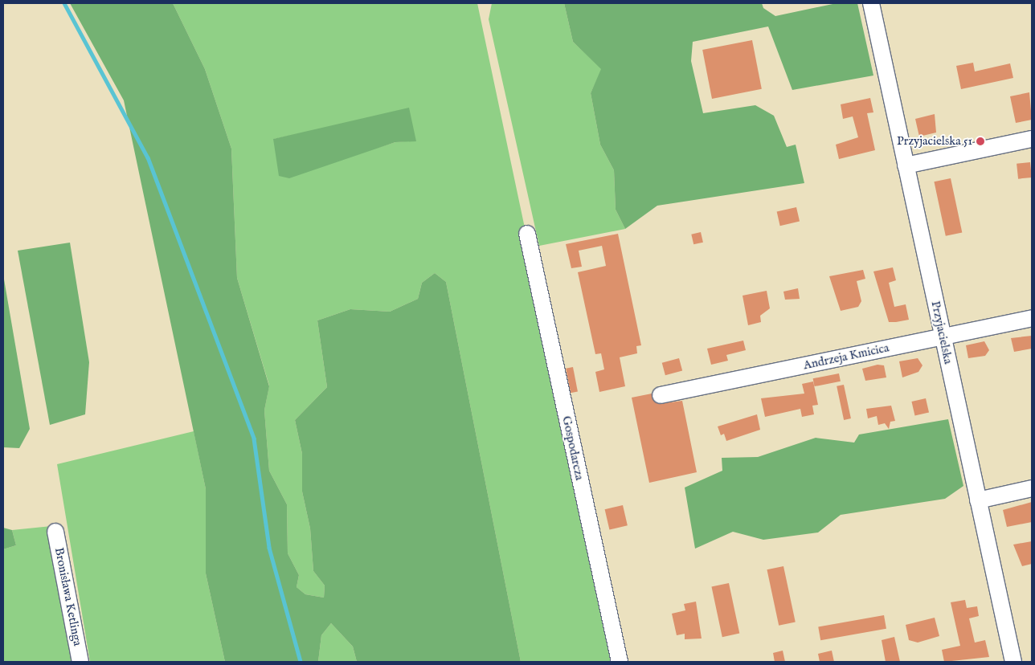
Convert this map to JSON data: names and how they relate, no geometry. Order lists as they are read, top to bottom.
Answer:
{
  "streets": {
    "street": [
      "Przyjacielska",
      "Andrzeja Kmicica",
      "Gospodarcza",
      "Bronisława Ketlinga"
    ]
  },
  "crossings": [
    ["Przyjacielska", "Andrzeja Kmicica"]
  ],
  "places": ["Przyjacielska 51"]
}
